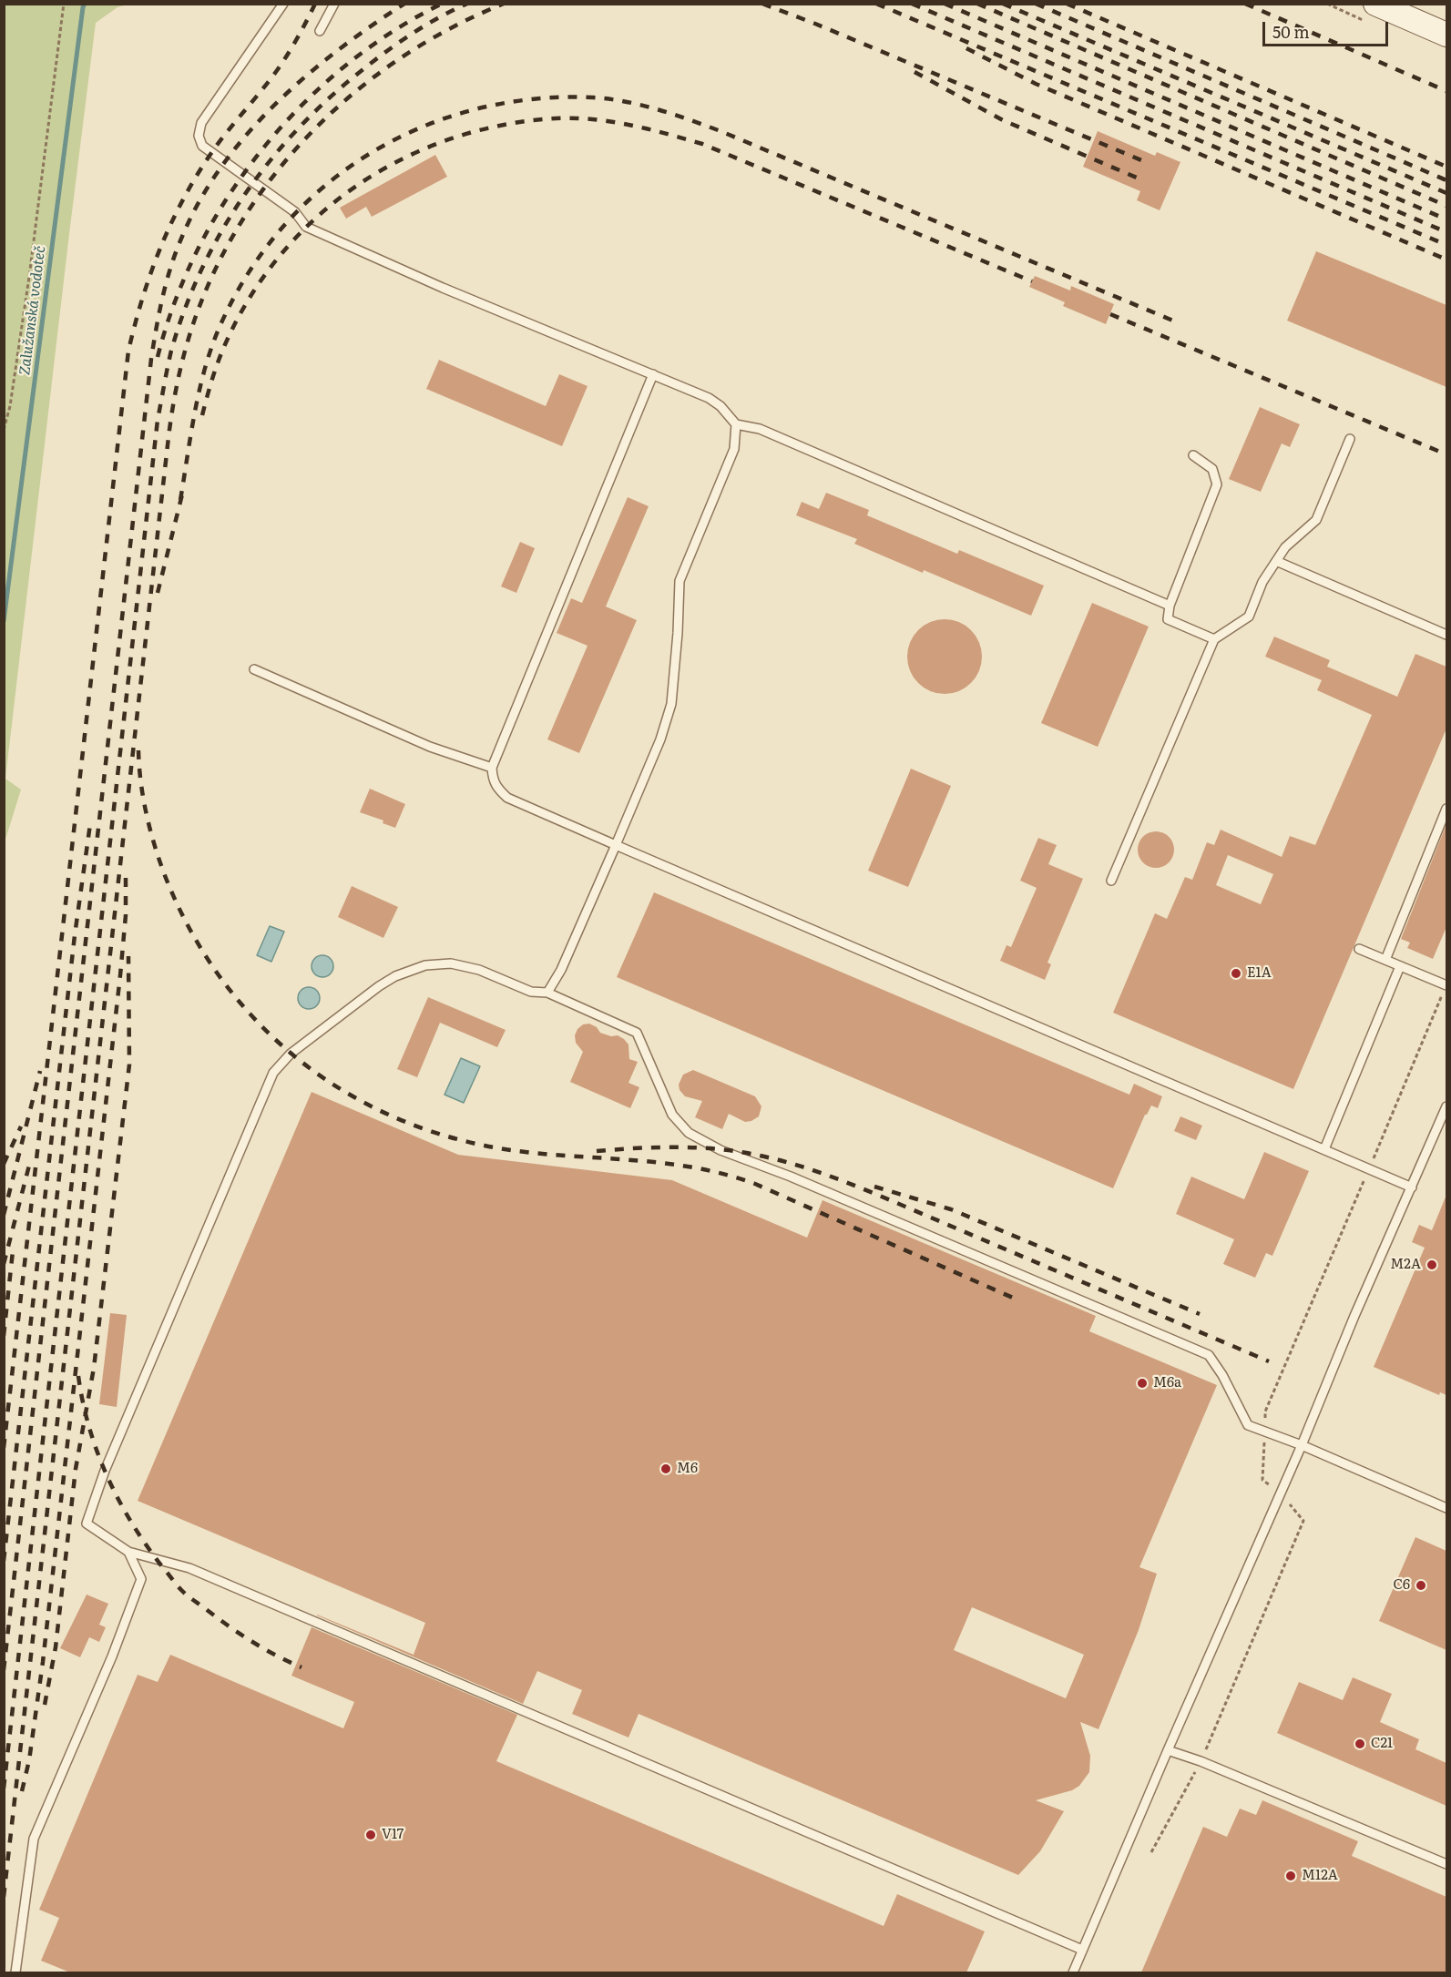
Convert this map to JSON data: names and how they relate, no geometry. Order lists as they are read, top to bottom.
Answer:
{
  "water": ["Zalužanská vodoteč"],
  "places": [
    "E1A",
    "M2A",
    "M6a",
    "M6",
    "C6",
    "C21",
    "V17",
    "M12A"
  ],
  "scale_bar": "50 m"
}
